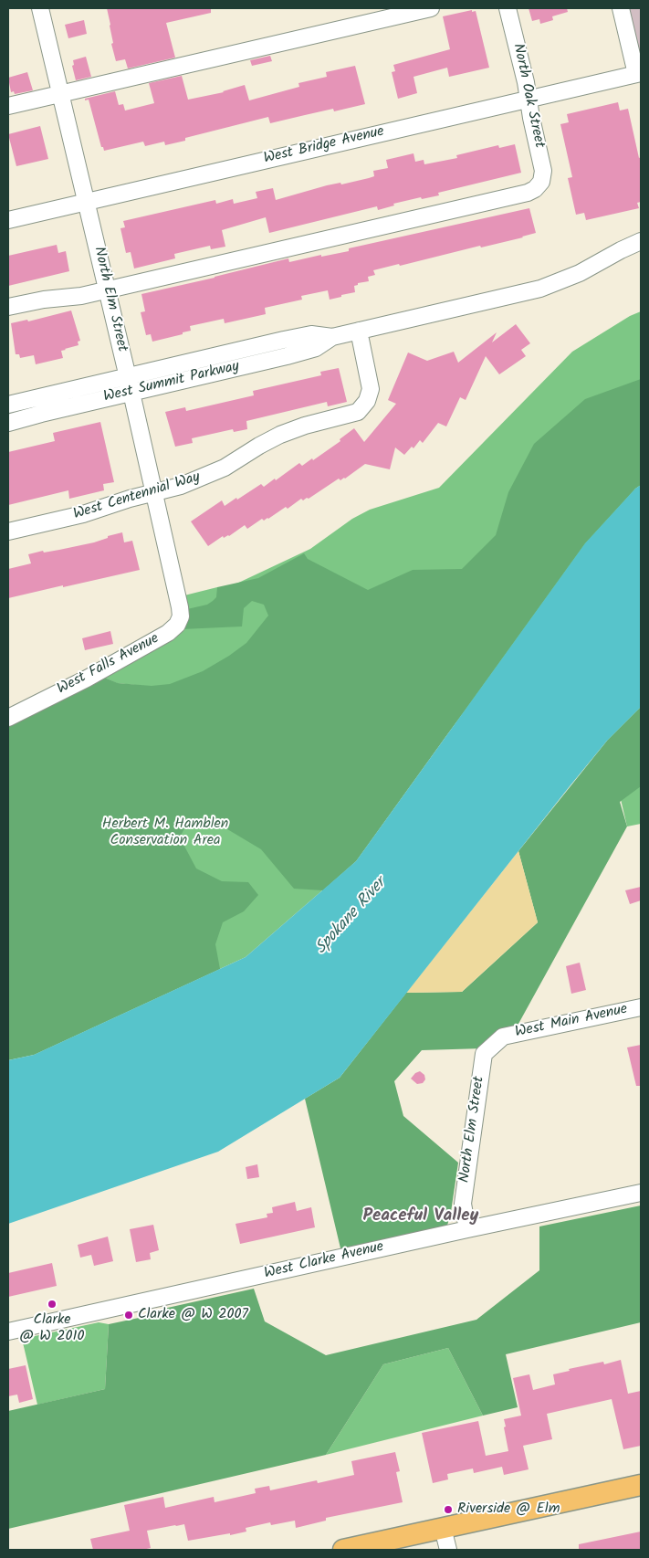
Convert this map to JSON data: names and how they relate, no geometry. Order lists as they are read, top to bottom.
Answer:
{
  "streets": {
    "street": [
      "North Oak Street",
      "West Bridge Avenue",
      "North Elm Street",
      "West Summit Parkway",
      "West Centennial Way",
      "West Falls Avenue",
      "West Main Avenue",
      "West Clarke Avenue"
    ]
  },
  "crossings": [
    ["North Oak Street", "West Bridge Avenue"],
    ["North Oak Street", "North Elm Street"],
    ["West Bridge Avenue", "North Elm Street"],
    ["North Elm Street", "West Summit Parkway"],
    ["North Elm Street", "West Centennial Way"],
    ["North Elm Street", "West Falls Avenue"],
    ["North Elm Street", "West Main Avenue"],
    ["North Elm Street", "West Clarke Avenue"],
    ["West Summit Parkway", "West Centennial Way"]
  ],
  "districts": ["Peaceful Valley"],
  "water": ["Spokane River"],
  "parks": ["Herbert M. Hamblen Conservation Area"],
  "places": ["Clarke @ W 2010", "Clarke @ W 2007", "Riverside @ Elm"]
}
